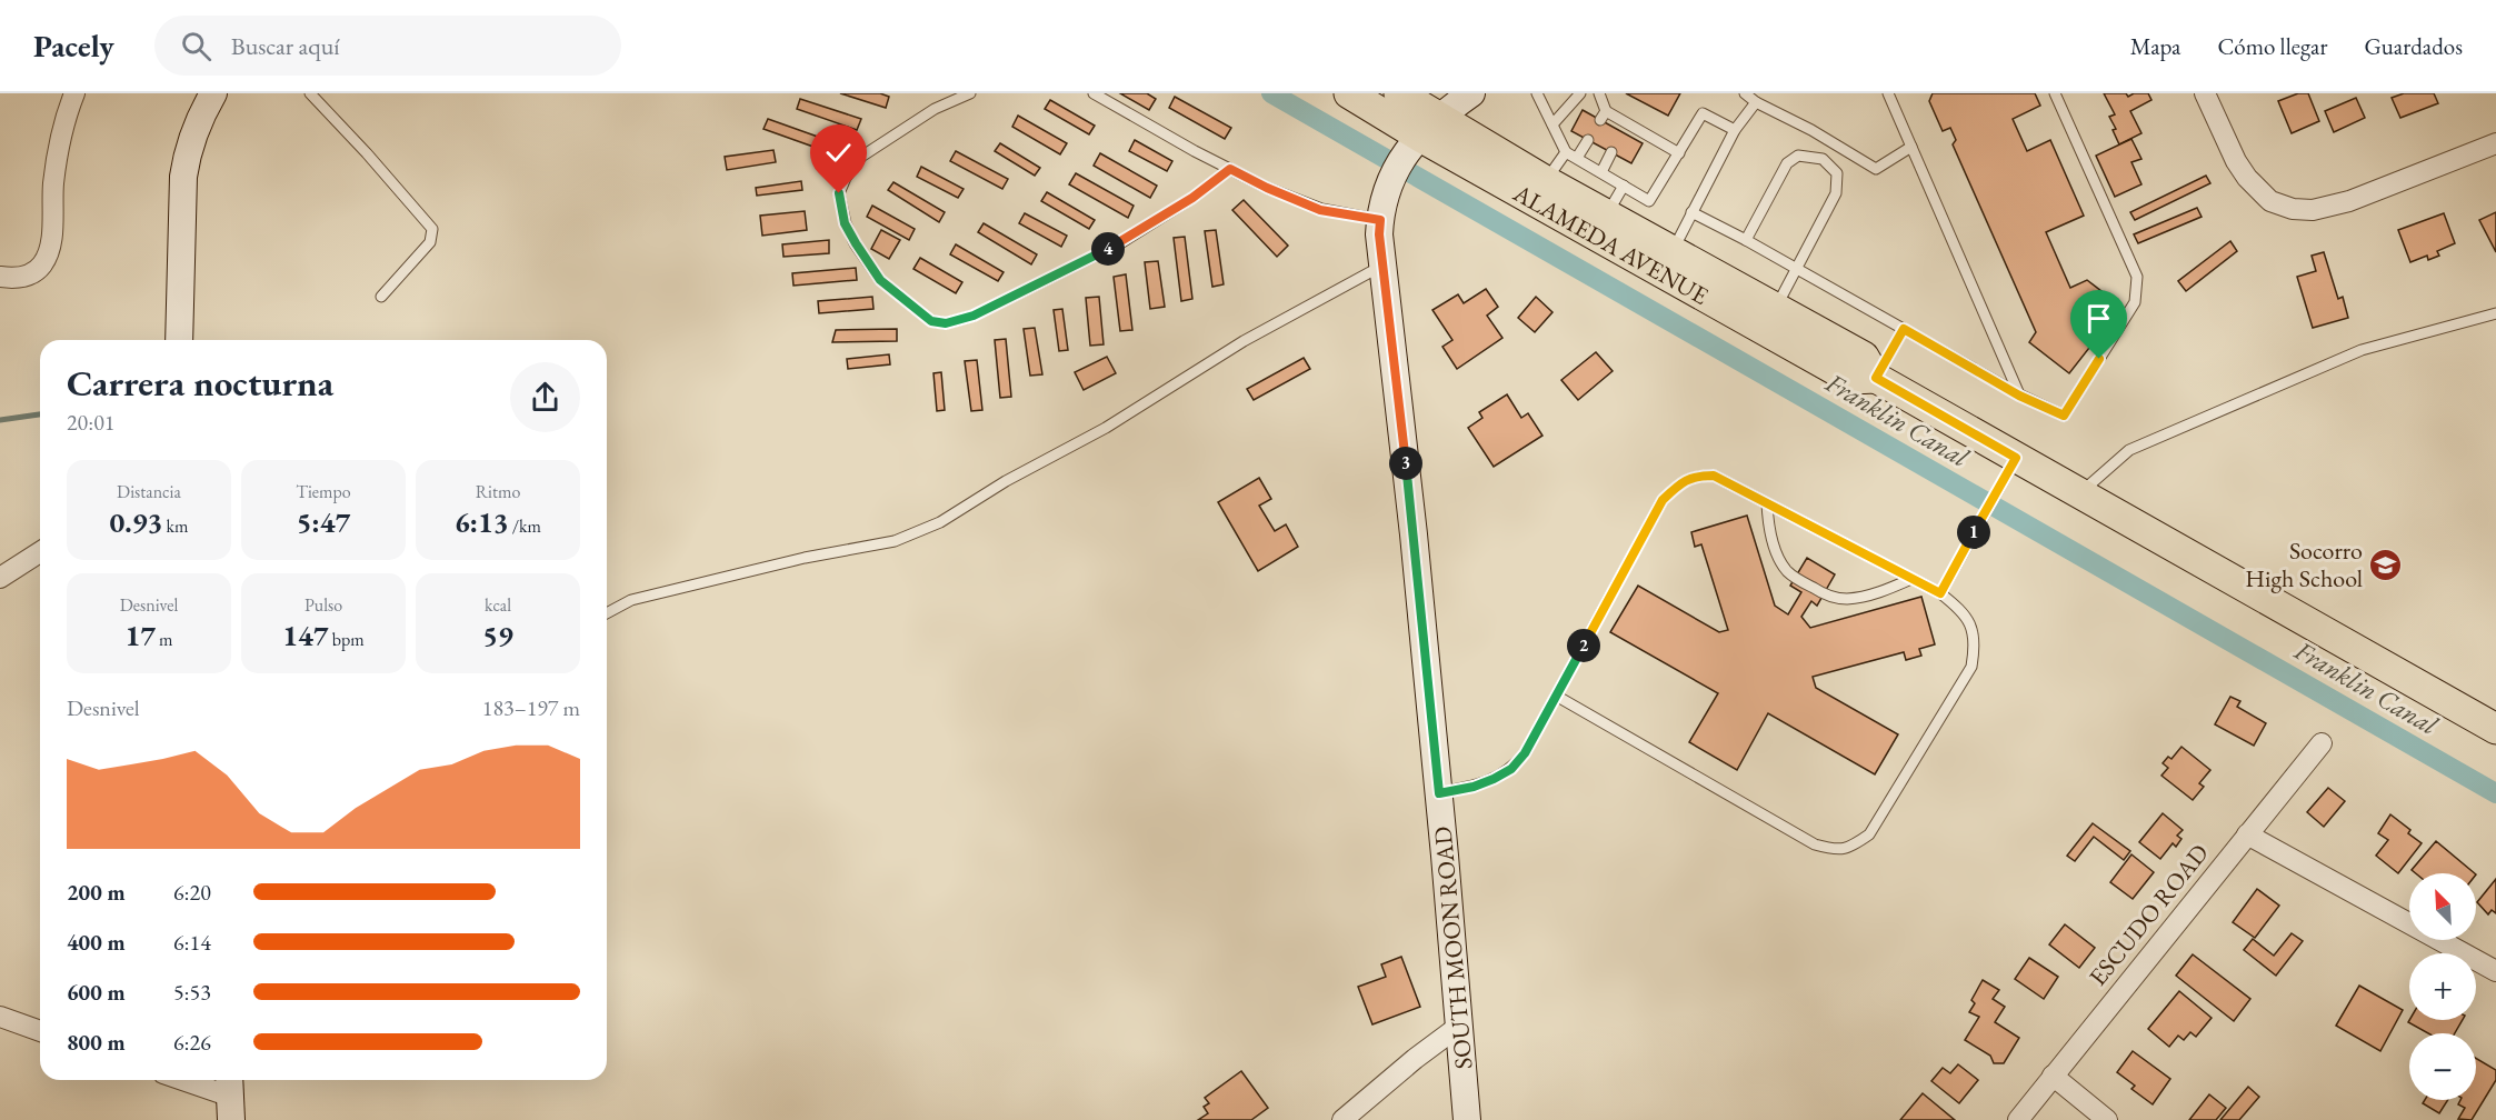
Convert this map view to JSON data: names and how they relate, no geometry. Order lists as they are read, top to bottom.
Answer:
{
  "streets": {
    "main road": ["ALAMEDA AVENUE"],
    "street": ["ESCUDO ROAD", "SOUTH MOON ROAD"]
  },
  "crossings": [
    ["ALAMEDA AVENUE", "SOUTH MOON ROAD"]
  ],
  "water": ["Franklin Canal"],
  "places": {
    "school or university": ["Socorro High School"]
  },
  "north": "top left",
  "page": {
    "header": "Pacely",
    "search": "Buscar aquí",
    "nav": ["Mapa", "Cómo llegar", "Guardados"],
    "pins": [
      "4",
      "3",
      "1",
      "2"
    ],
    "heading": ["Carrera nocturna", "20:01"],
    "stats": [
      ["Distancia", "0.93 km"],
      ["Tiempo", "5:47"],
      ["Ritmo", "6:13 /km"],
      ["Desnivel", "17 m"],
      ["Pulso", "147 bpm"],
      ["kcal", "59"]
    ],
    "chart": ["Desnivel", "183–197 m"],
    "list": [
      {
        "name": "200 m",
        "note": "6:20"
      },
      {
        "name": "400 m",
        "note": "6:14"
      },
      {
        "name": "600 m",
        "note": "5:53"
      },
      {
        "name": "800 m",
        "note": "6:26"
      }
    ],
    "map_buttons": ["+", "−"]
  }
}
